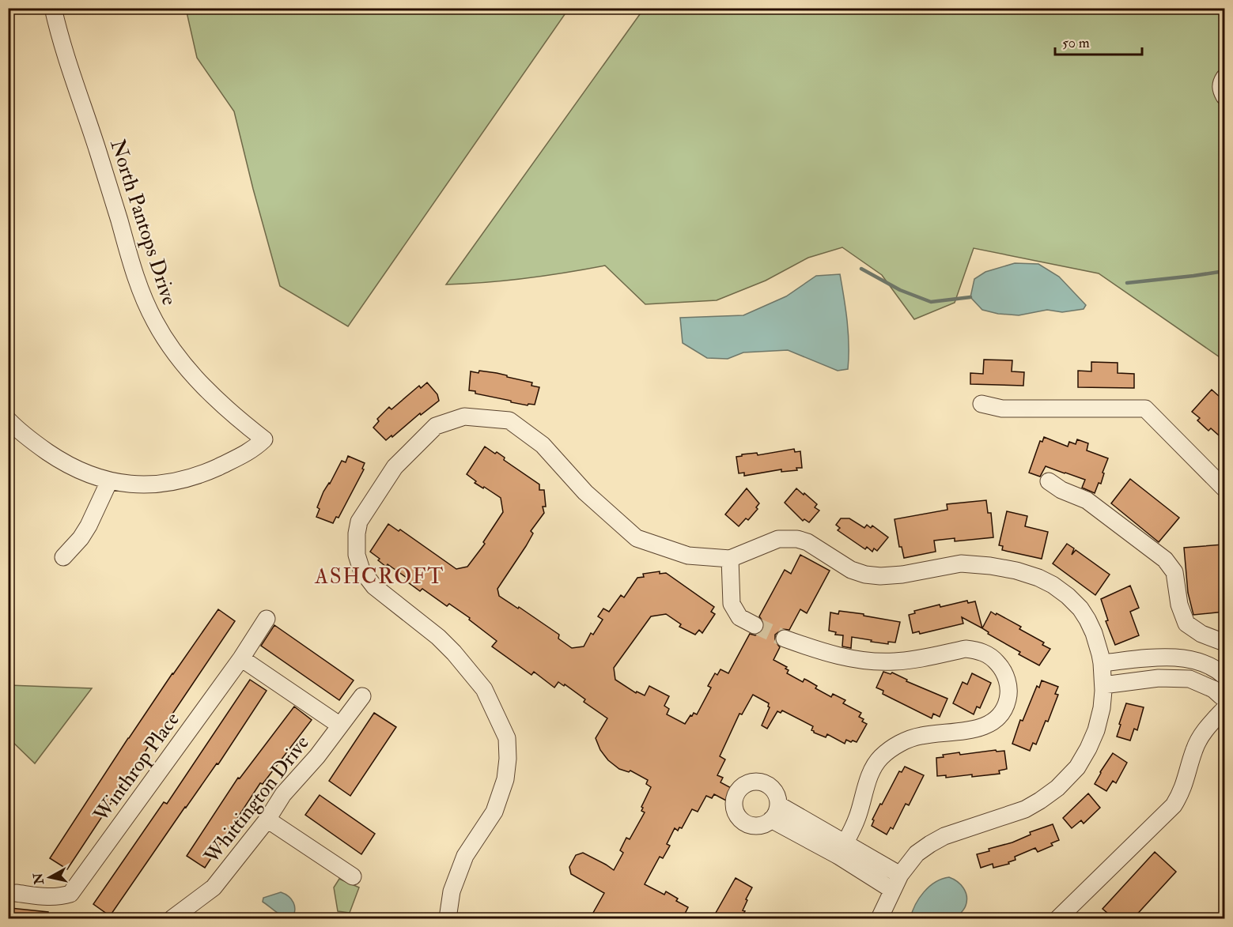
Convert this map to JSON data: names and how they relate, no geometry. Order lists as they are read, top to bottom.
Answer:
{
  "streets": {
    "street": ["North Pantops Drive", "Winthrop Place", "Whittington Drive"]
  },
  "districts": ["ASHCROFT"],
  "scale_bar": "50 m",
  "north": "left"
}
